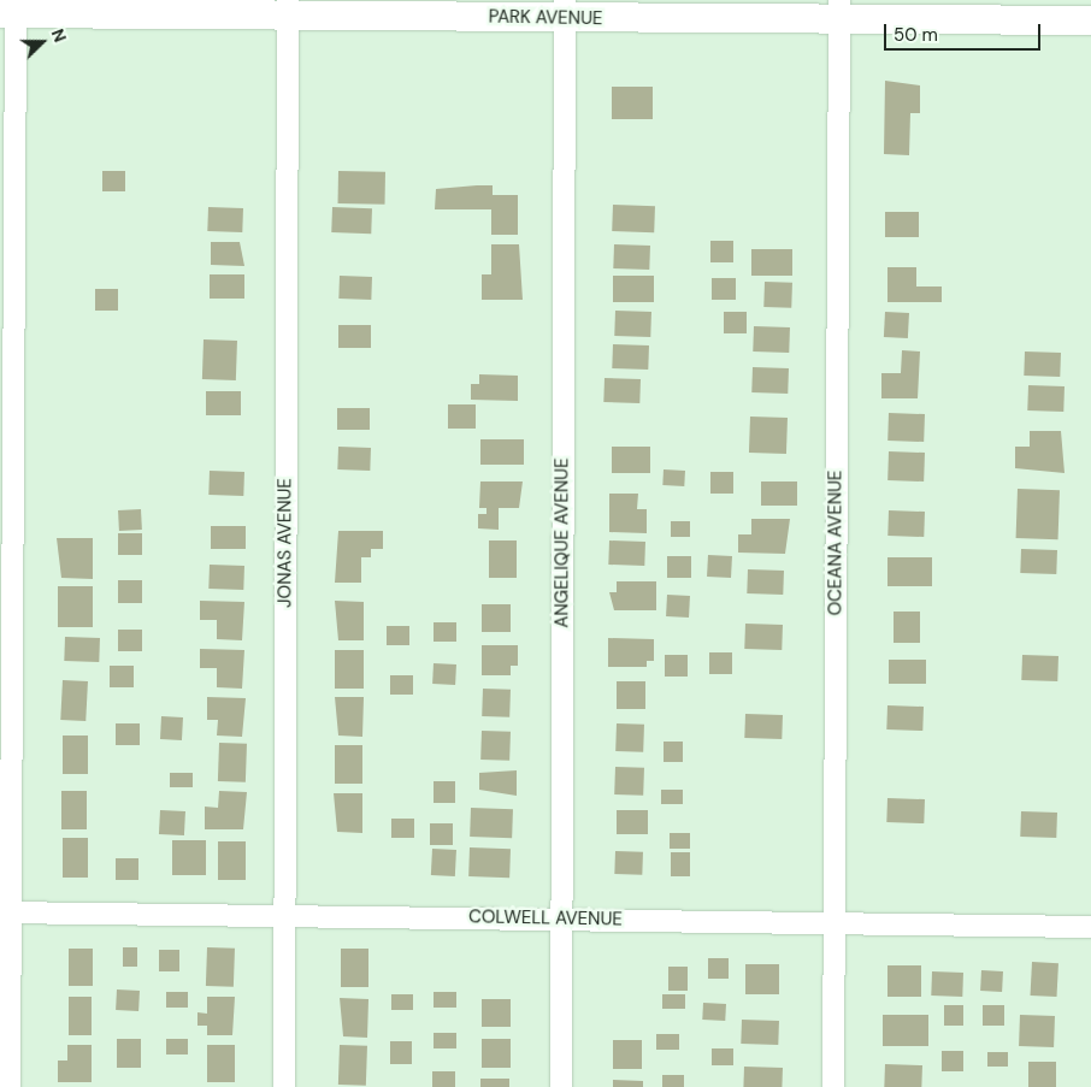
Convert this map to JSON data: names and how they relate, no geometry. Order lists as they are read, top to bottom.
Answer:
{
  "streets": {
    "street": [
      "PARK AVENUE",
      "JONAS AVENUE",
      "ANGELIQUE AVENUE",
      "OCEANA AVENUE",
      "COLWELL AVENUE"
    ]
  },
  "crossings": [
    ["PARK AVENUE", "JONAS AVENUE"],
    ["PARK AVENUE", "ANGELIQUE AVENUE"],
    ["PARK AVENUE", "OCEANA AVENUE"],
    ["JONAS AVENUE", "COLWELL AVENUE"],
    ["ANGELIQUE AVENUE", "COLWELL AVENUE"],
    ["OCEANA AVENUE", "COLWELL AVENUE"]
  ],
  "scale_bar": "50 m",
  "north": "right"
}
